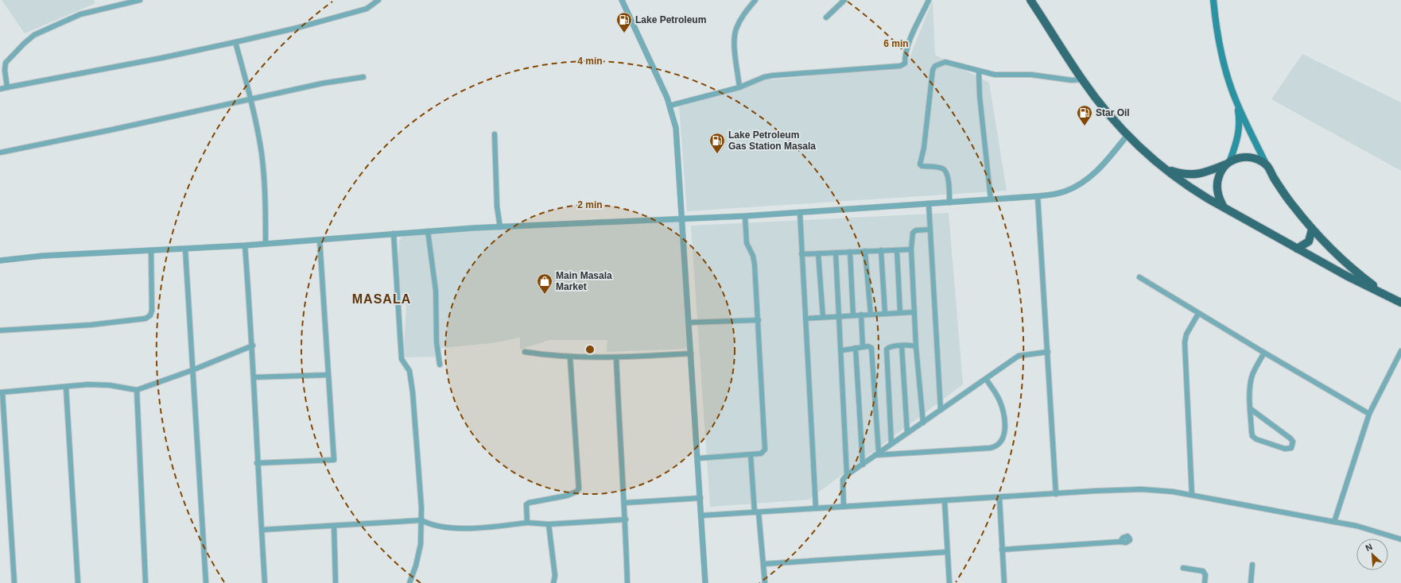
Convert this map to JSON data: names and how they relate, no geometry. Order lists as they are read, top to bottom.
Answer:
{
  "districts": ["MASALA"],
  "places": {
    "fuel station": ["Lake Petroleum", "Star Oil", "Lake Petroleum Gas Station Masala"],
    "shop": ["Main Masala Market"]
  },
  "north": "top left",
  "rings": ["6 min", "4 min", "2 min"]
}
